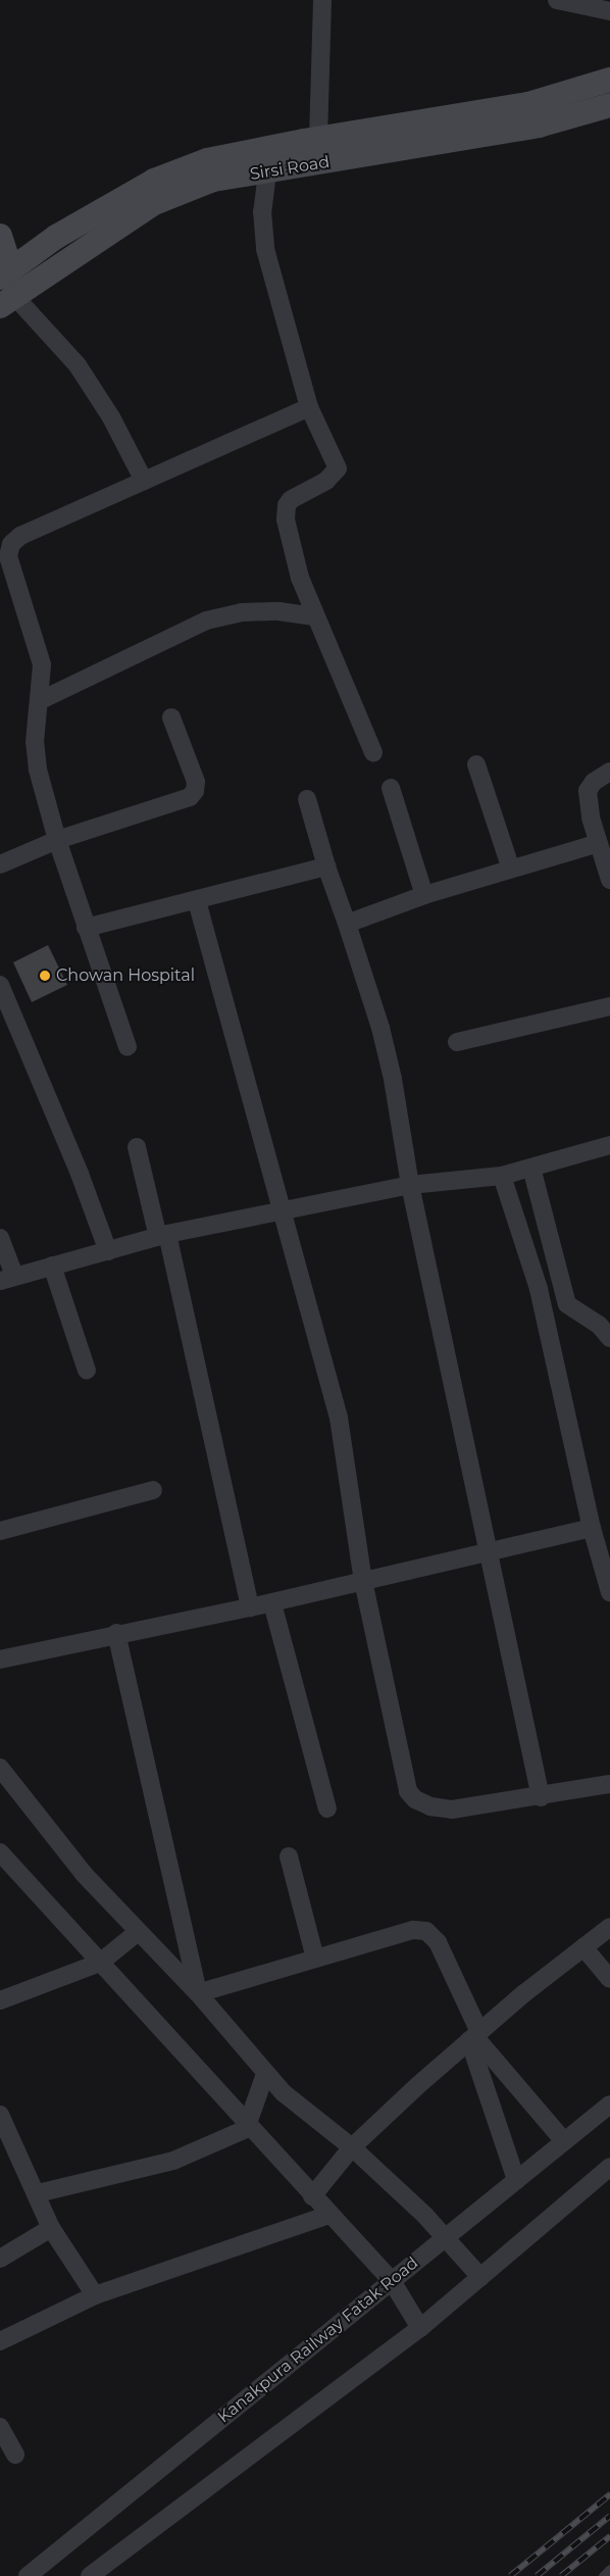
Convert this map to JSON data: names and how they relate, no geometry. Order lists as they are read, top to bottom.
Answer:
{
  "streets": {
    "main road": ["Sirsi Road"],
    "street": ["Kanakpura Railway Fatak Road"]
  },
  "places": ["Chowan Hospital"]
}
